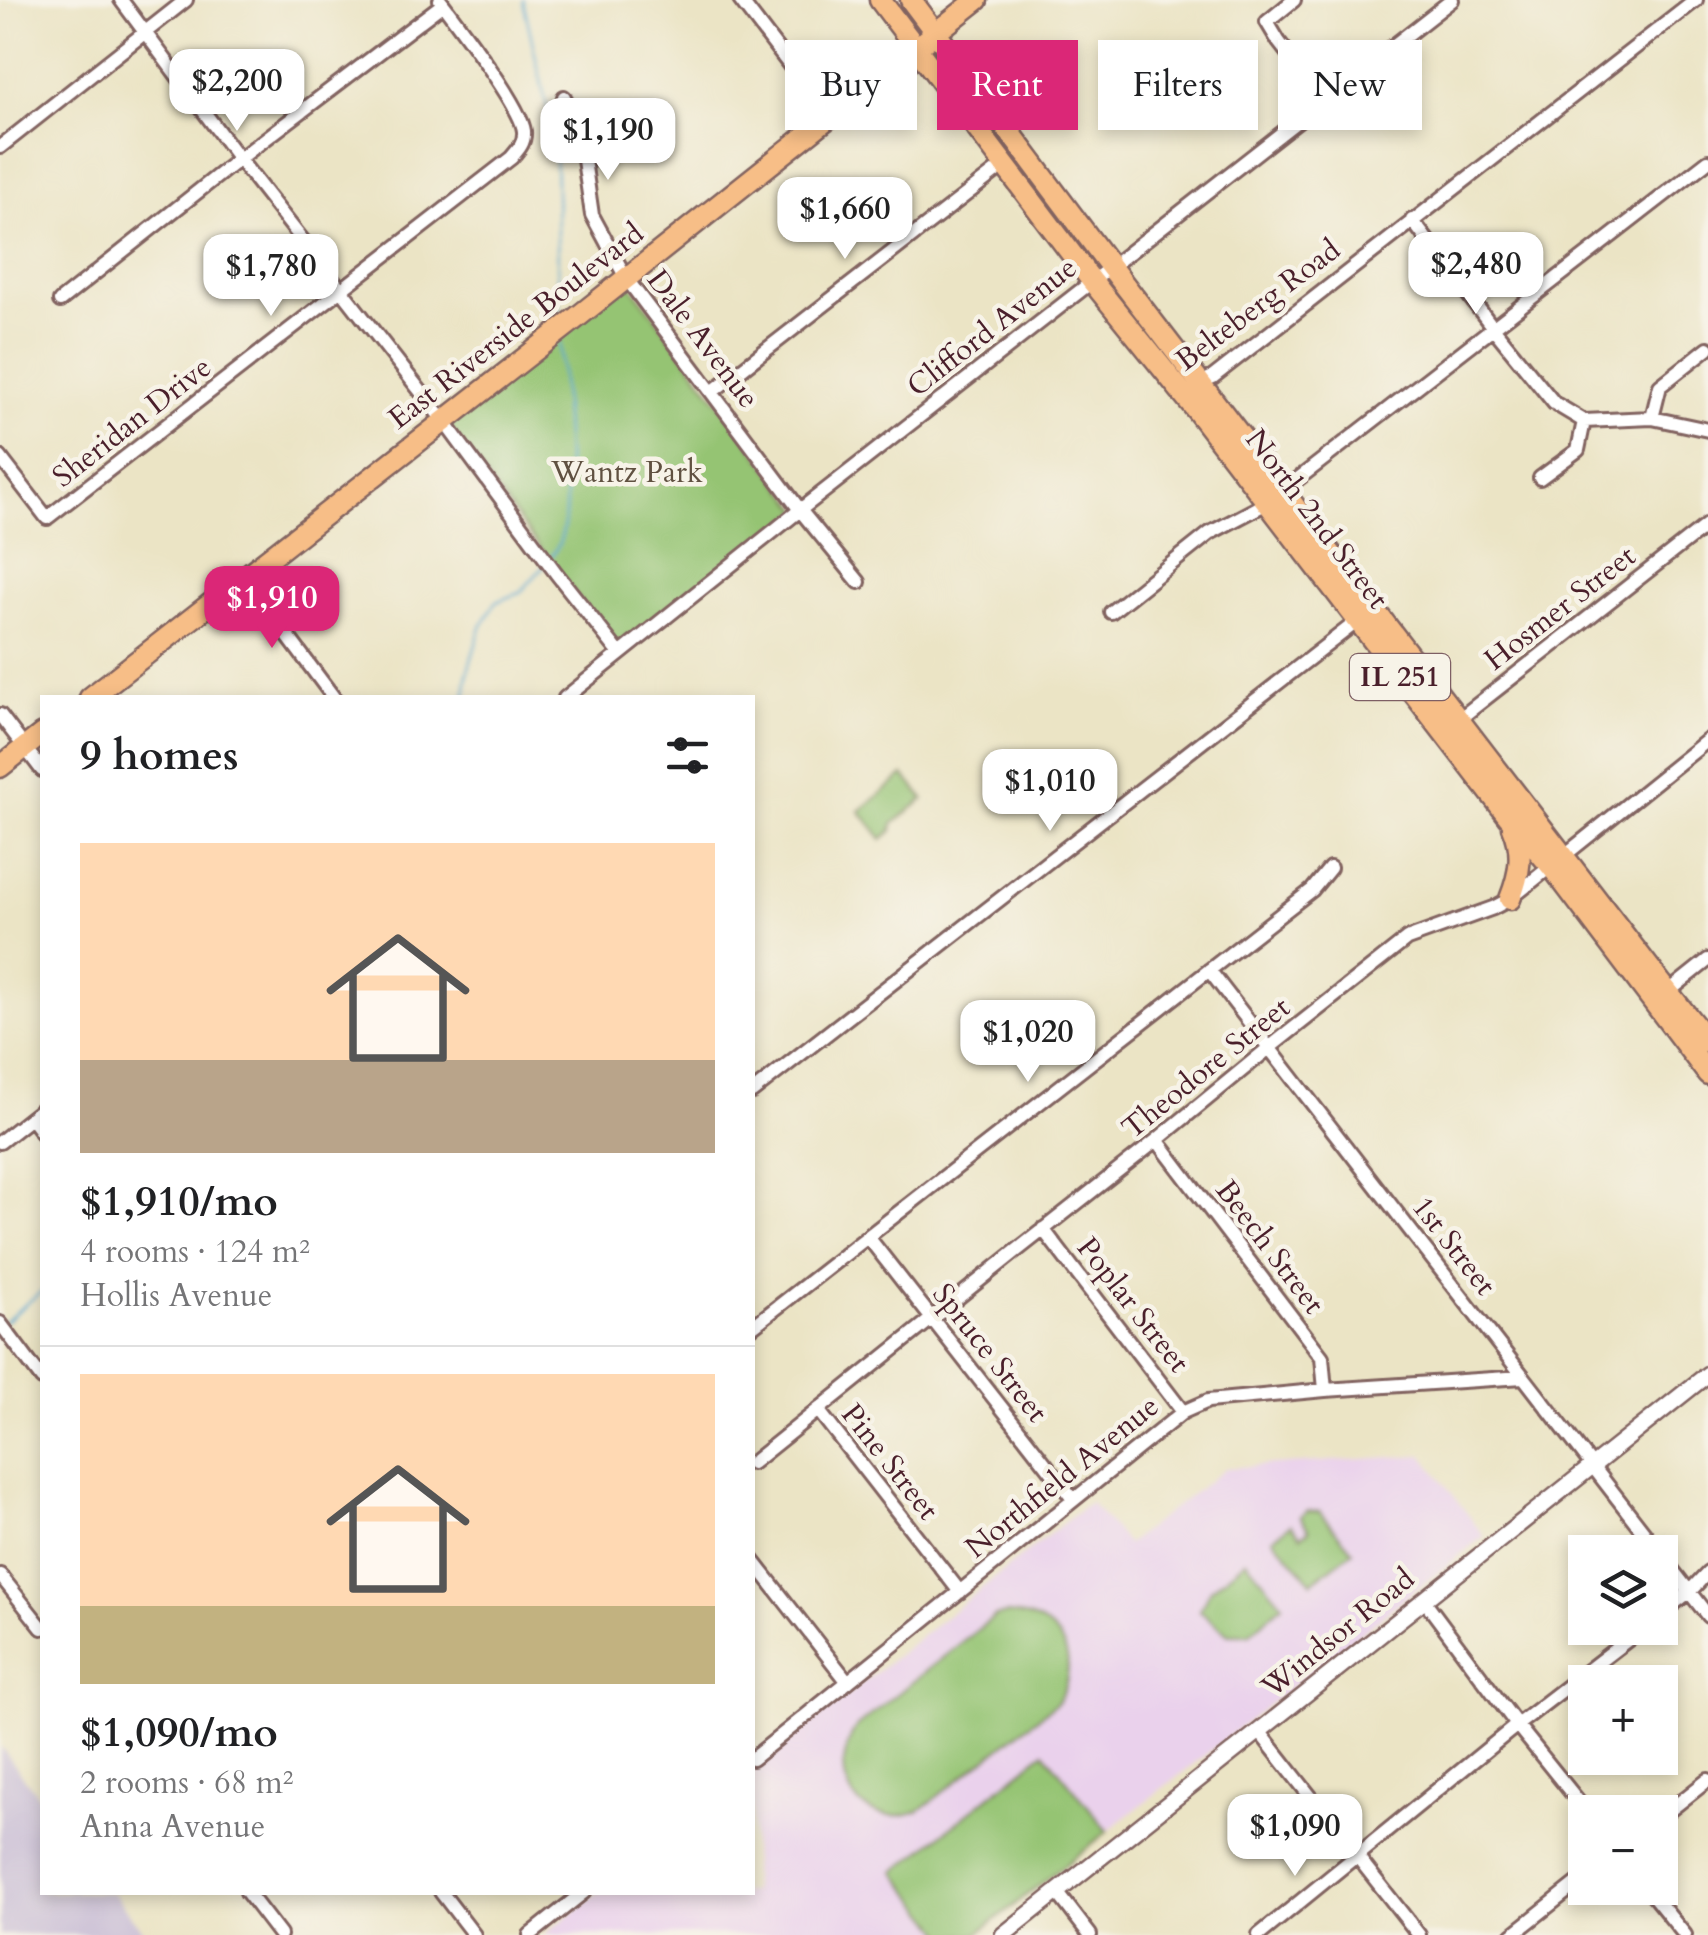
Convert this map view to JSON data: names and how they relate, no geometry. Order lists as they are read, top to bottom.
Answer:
{
  "streets": {
    "main road": ["East Riverside Boulevard", "North 2nd Street", "IL 251"],
    "street": [
      "Belteberg Road",
      "Clifford Avenue",
      "Dale Avenue",
      "Sheridan Drive",
      "Hosmer Street",
      "Theodore Street",
      "1st Street",
      "Beech Street",
      "Poplar Street",
      "Spruce Street",
      "Pine Street",
      "Northfield Avenue",
      "Windsor Road"
    ]
  },
  "crossings": [
    ["Belteberg Road", "North 2nd Street"],
    ["East Riverside Boulevard", "Dale Avenue"],
    ["East Riverside Boulevard", "North 2nd Street"],
    ["Clifford Avenue", "Dale Avenue"],
    ["Clifford Avenue", "North 2nd Street"],
    ["North 2nd Street", "Hosmer Street"],
    ["North 2nd Street", "Theodore Street"],
    ["Theodore Street", "1st Street"],
    ["Theodore Street", "Beech Street"],
    ["Theodore Street", "Poplar Street"],
    ["Theodore Street", "Spruce Street"],
    ["Theodore Street", "Pine Street"],
    ["1st Street", "Northfield Avenue"],
    ["1st Street", "Windsor Road"],
    ["Beech Street", "Northfield Avenue"],
    ["Poplar Street", "Northfield Avenue"],
    ["Spruce Street", "Northfield Avenue"],
    ["Pine Street", "Northfield Avenue"]
  ],
  "parks": ["Wantz Park"],
  "page": {
    "chip": [
      "Buy",
      "Rent",
      "Filters",
      "New"
    ],
    "price": [
      "$2,200",
      "$1,190",
      "$1,660",
      "$2,480",
      "$1,780",
      "$1,910",
      "$1,010",
      "$1,020",
      "$1,090"
    ],
    "heading": "9 homes",
    "list": [
      {
        "name": "$1,910/mo",
        "note": "4 rooms · 124 m² · Hollis Avenue"
      },
      {
        "name": "$1,090/mo",
        "note": "2 rooms · 68 m² · Anna Avenue"
      }
    ],
    "map_buttons": ["+", "−"]
  }
}
